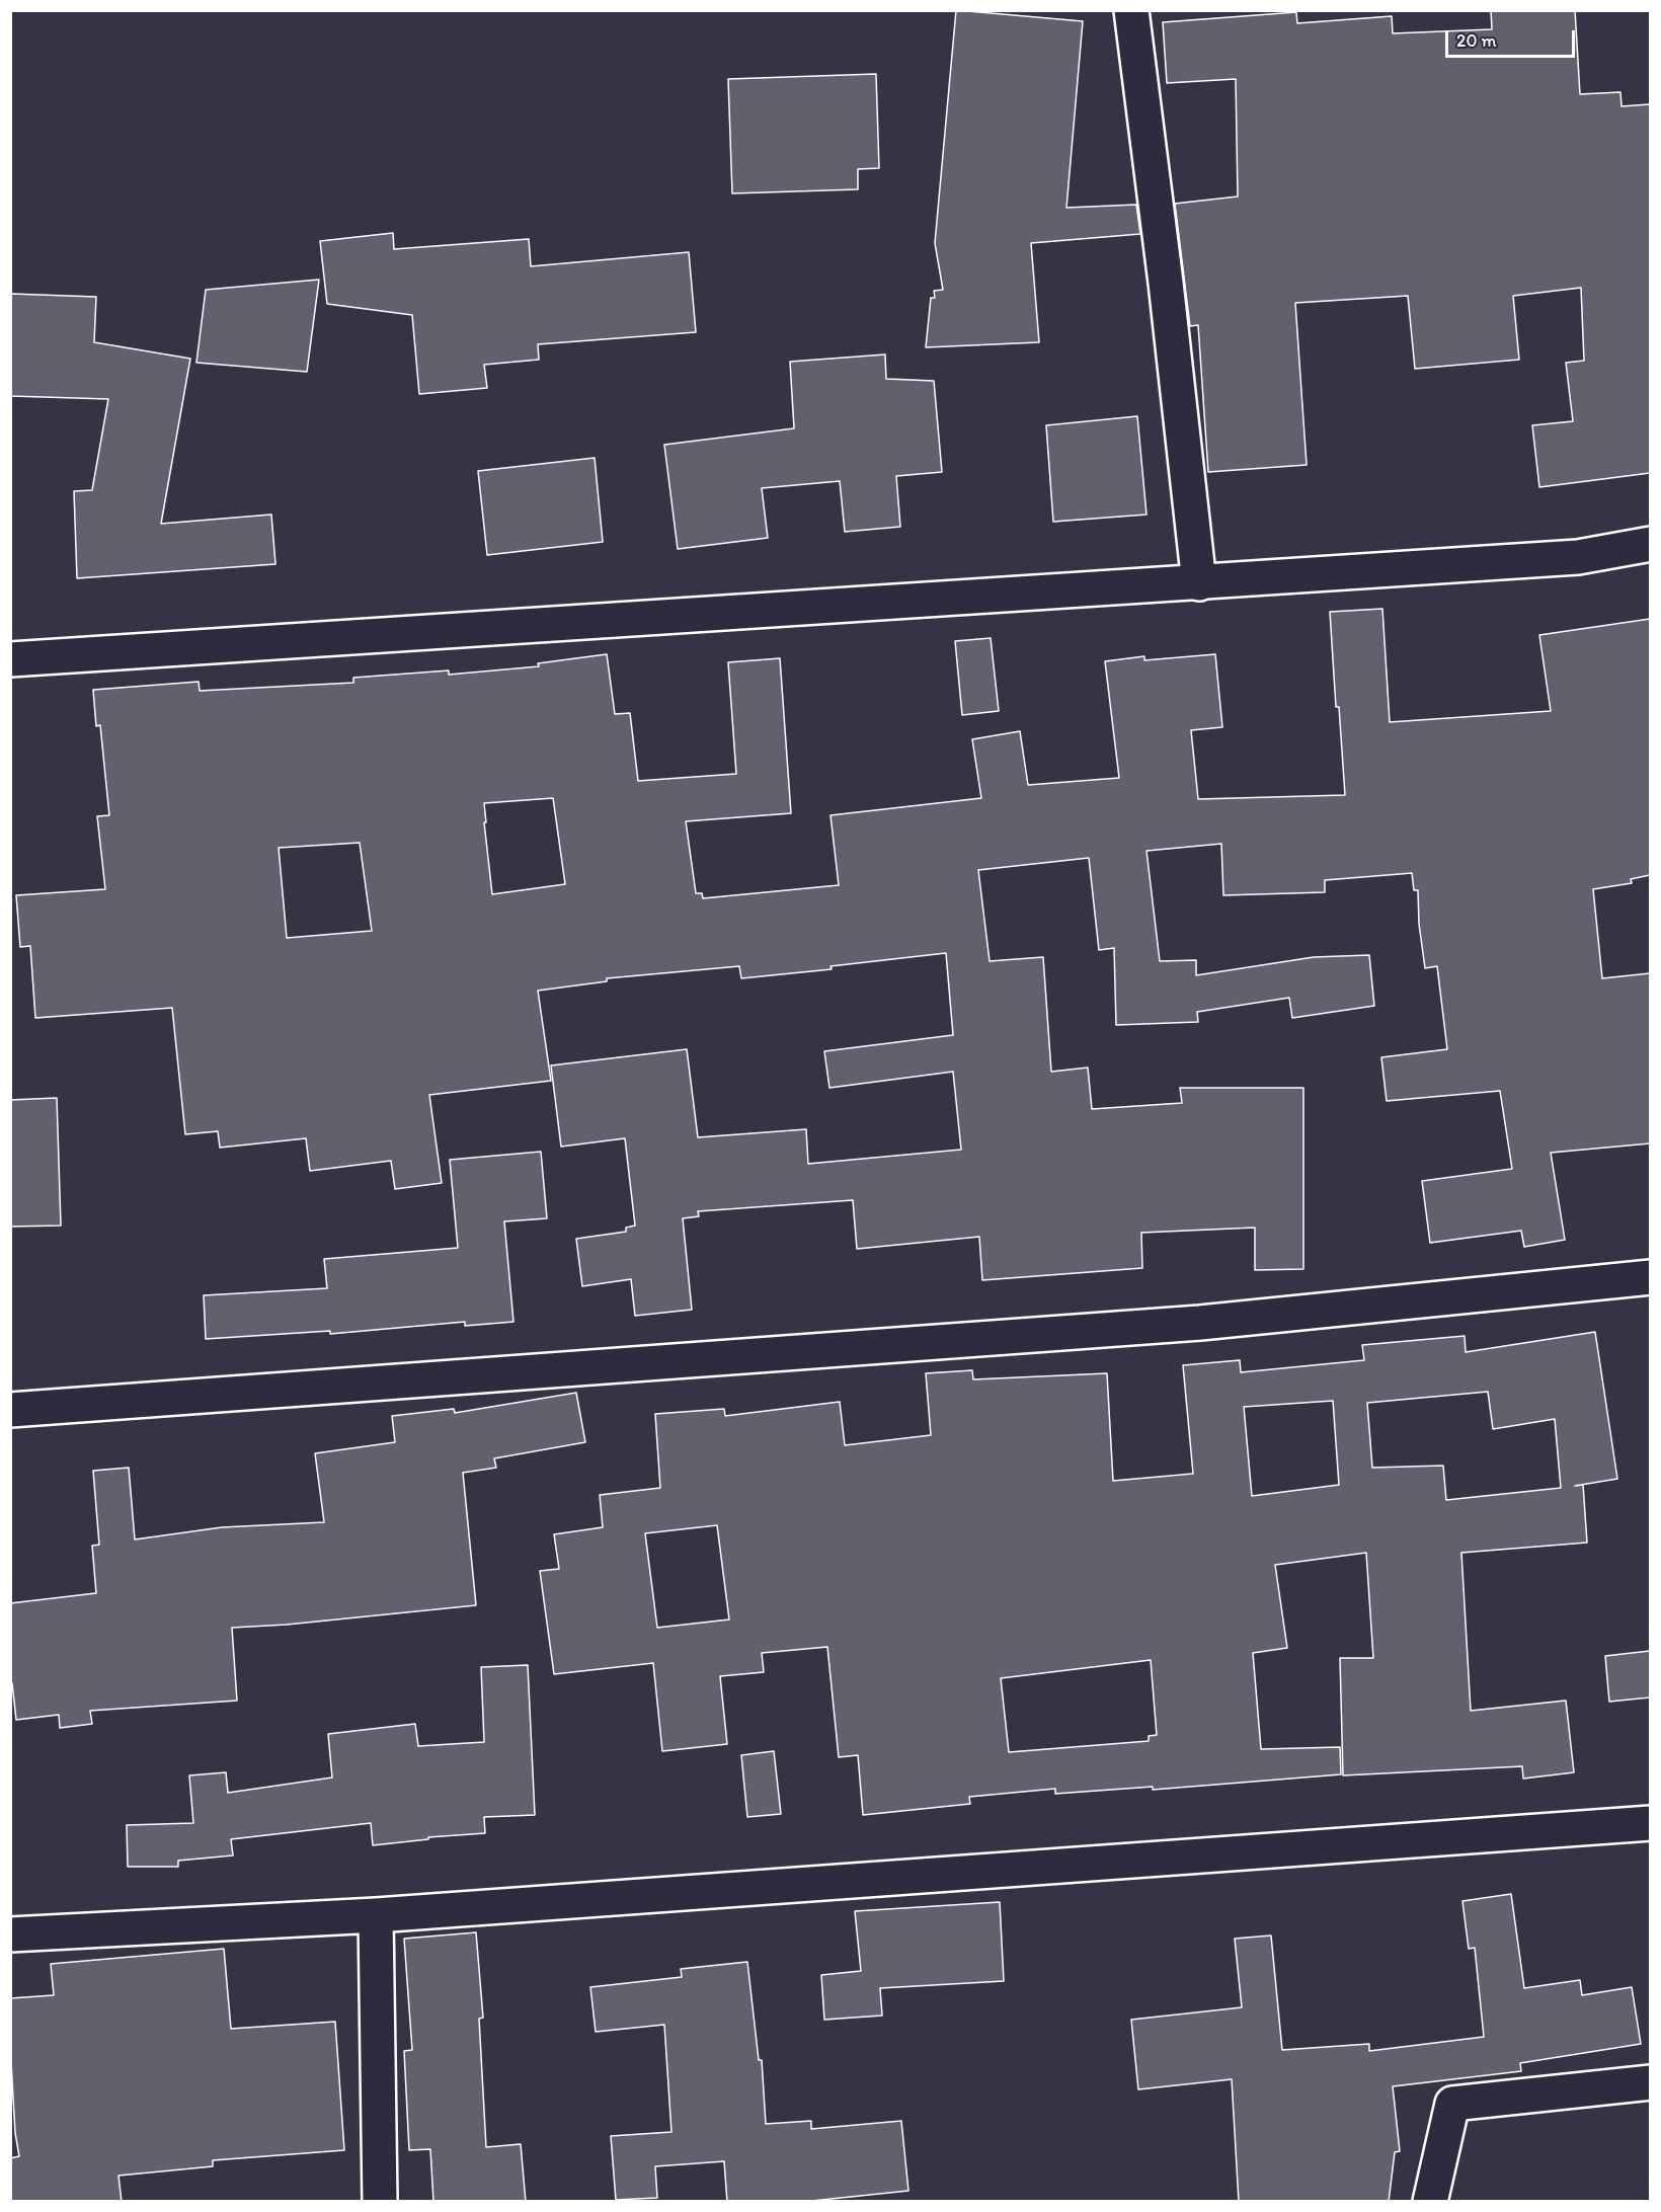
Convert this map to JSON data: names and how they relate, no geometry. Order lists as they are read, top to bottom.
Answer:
{
  "scale_bar": "20 m"
}
